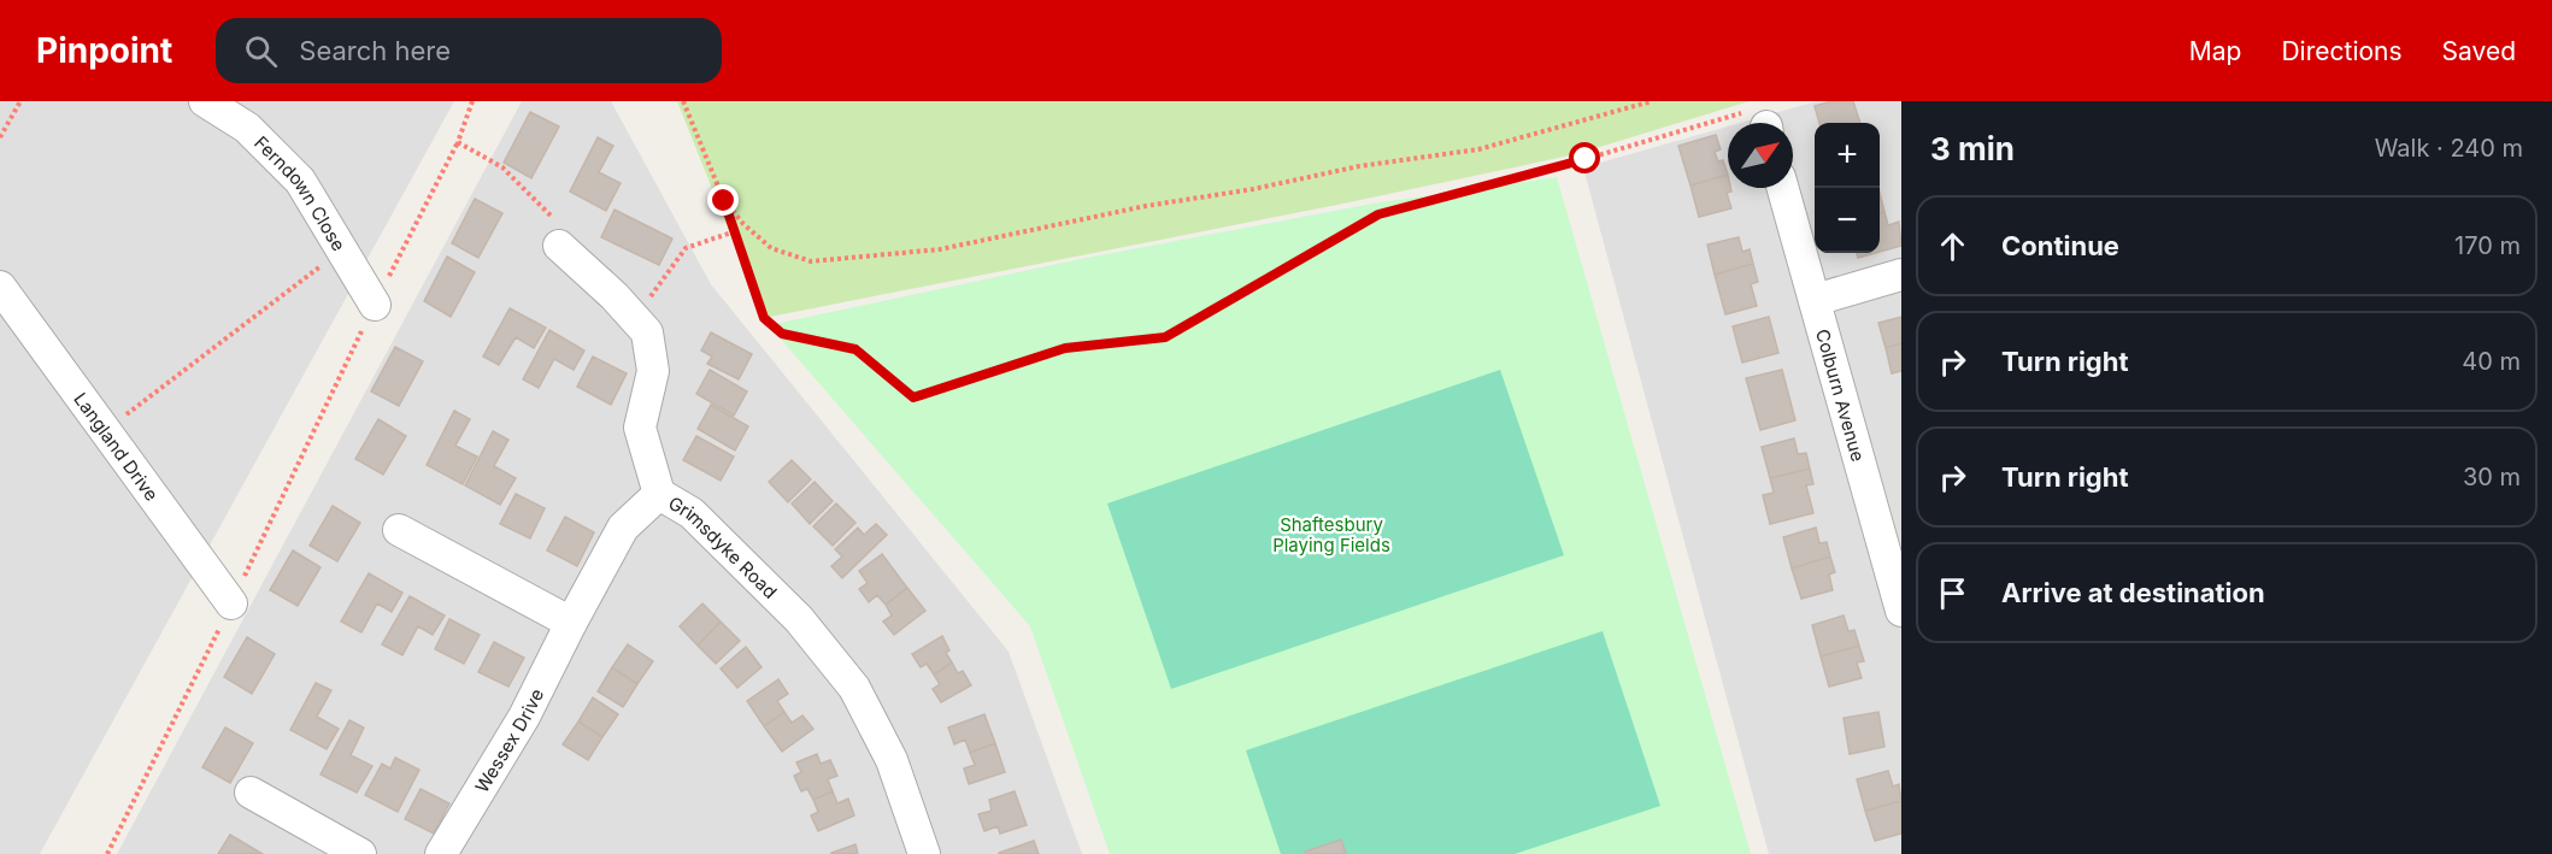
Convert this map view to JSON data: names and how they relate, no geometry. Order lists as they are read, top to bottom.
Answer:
{
  "streets": {
    "street": [
      "Ferndown Close",
      "Colburn Avenue",
      "Langland Drive",
      "Grimsdyke Road",
      "Wessex Drive"
    ]
  },
  "crossings": [
    ["Grimsdyke Road", "Wessex Drive"]
  ],
  "parks": ["Shaftesbury Playing Fields"],
  "north": "top right",
  "page": {
    "header": "Pinpoint",
    "search": "Search here",
    "nav": ["Map", "Directions", "Saved"],
    "heading": ["3 min", "Walk · 240 m"],
    "map_buttons": ["+", "−"],
    "list": [
      ["Continue", "170 m"],
      ["Turn right", "40 m"],
      ["Turn right", "30 m"],
      "Arrive at destination"
    ]
  }
}
